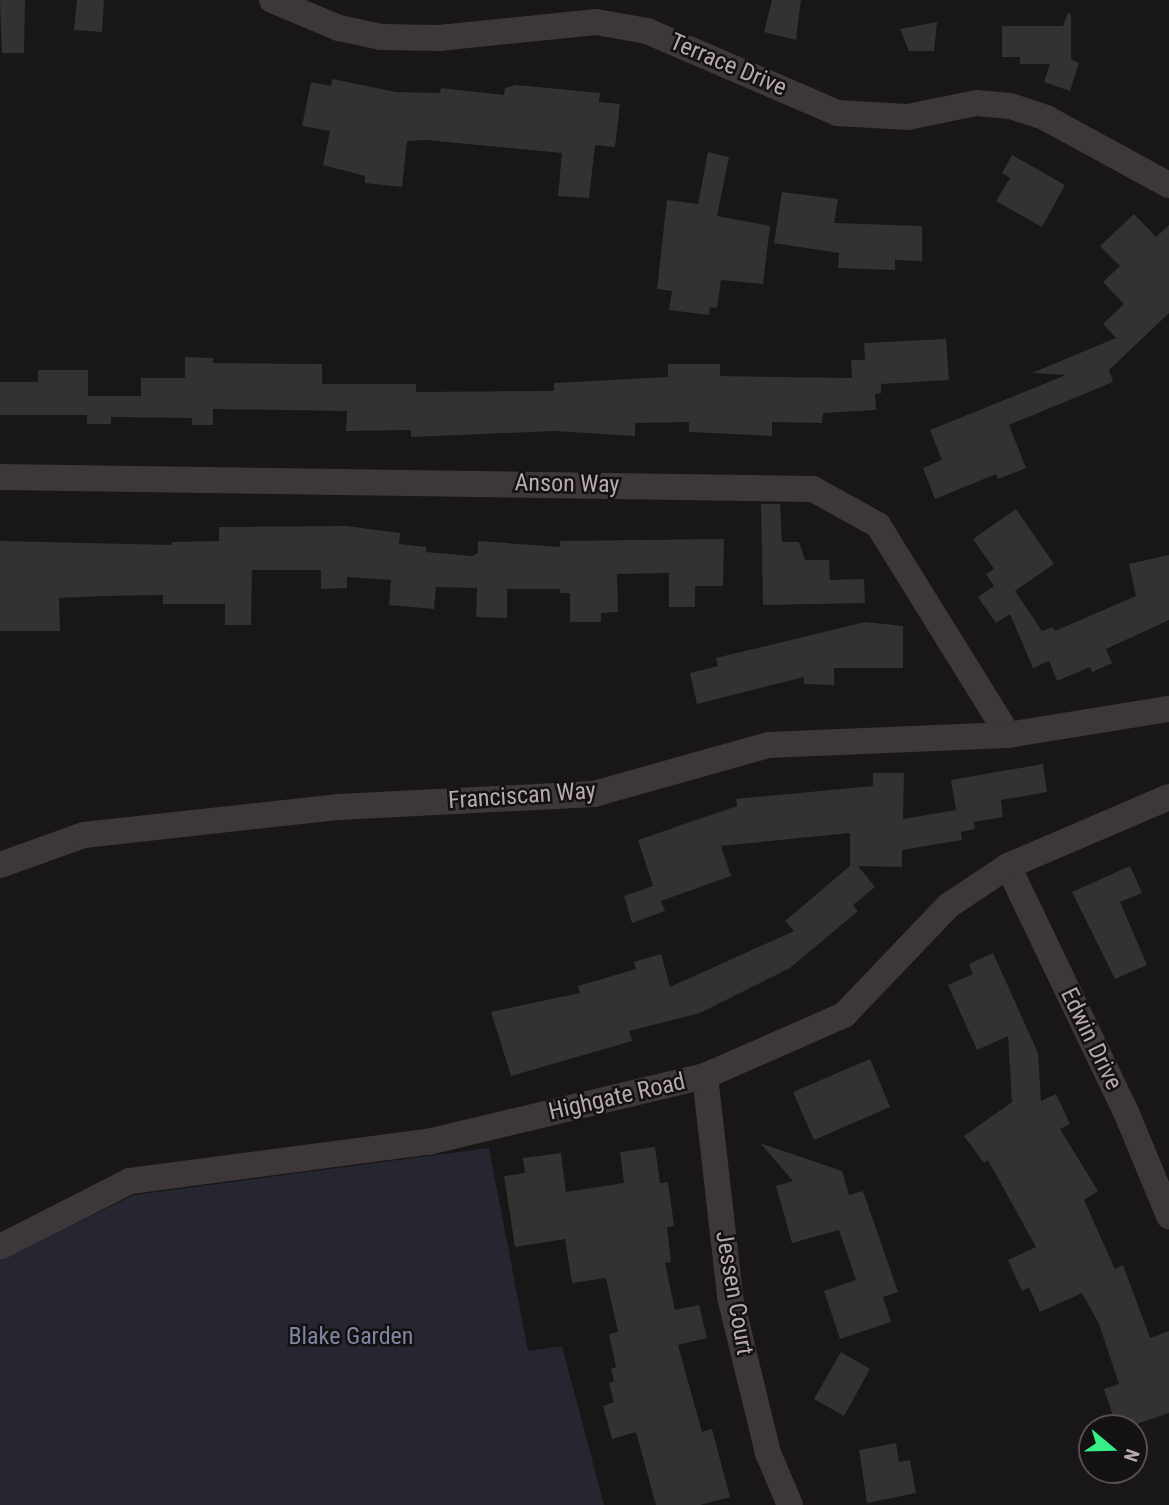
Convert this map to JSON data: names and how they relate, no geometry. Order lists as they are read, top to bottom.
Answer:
{
  "streets": {
    "street": [
      "Terrace Drive",
      "Anson Way",
      "Franciscan Way",
      "Edwin Drive",
      "Highgate Road",
      "Jessen Court"
    ]
  },
  "crossings": [
    ["Anson Way", "Franciscan Way"],
    ["Edwin Drive", "Highgate Road"],
    ["Highgate Road", "Jessen Court"]
  ],
  "parks": ["Blake Garden"],
  "north": "right"
}
